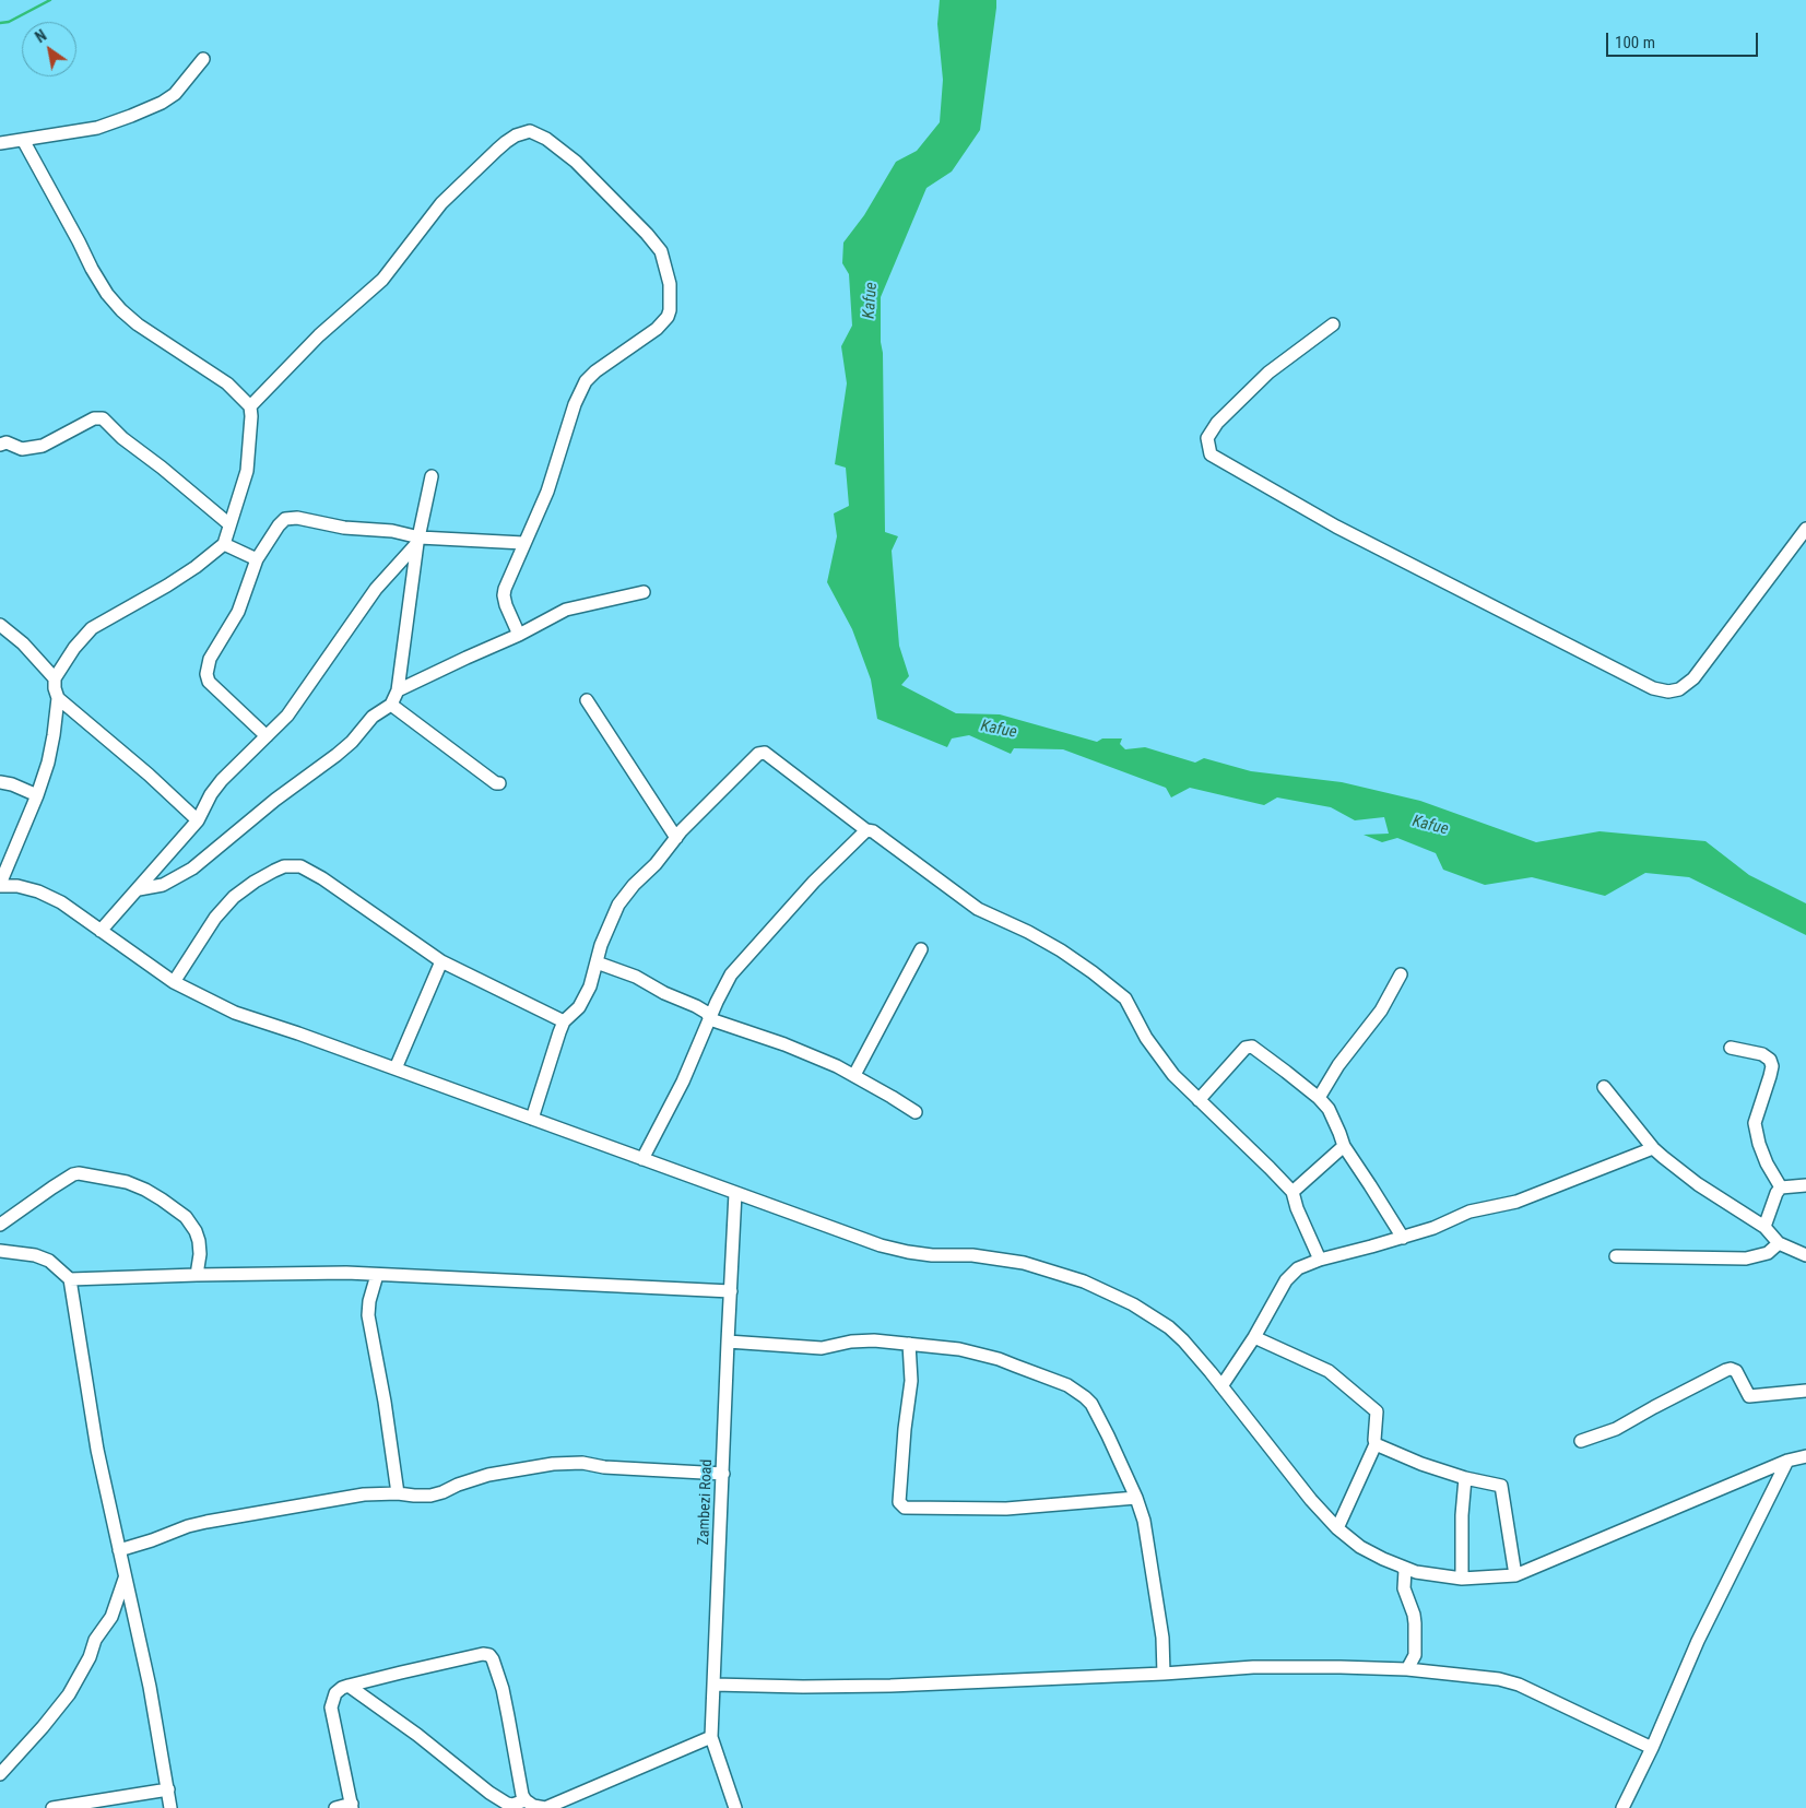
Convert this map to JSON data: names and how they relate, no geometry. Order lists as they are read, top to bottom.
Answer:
{
  "streets": {
    "street": ["Zambezi Road"]
  },
  "water": ["Kafue"],
  "scale_bar": "100 m",
  "north": "top left"
}
